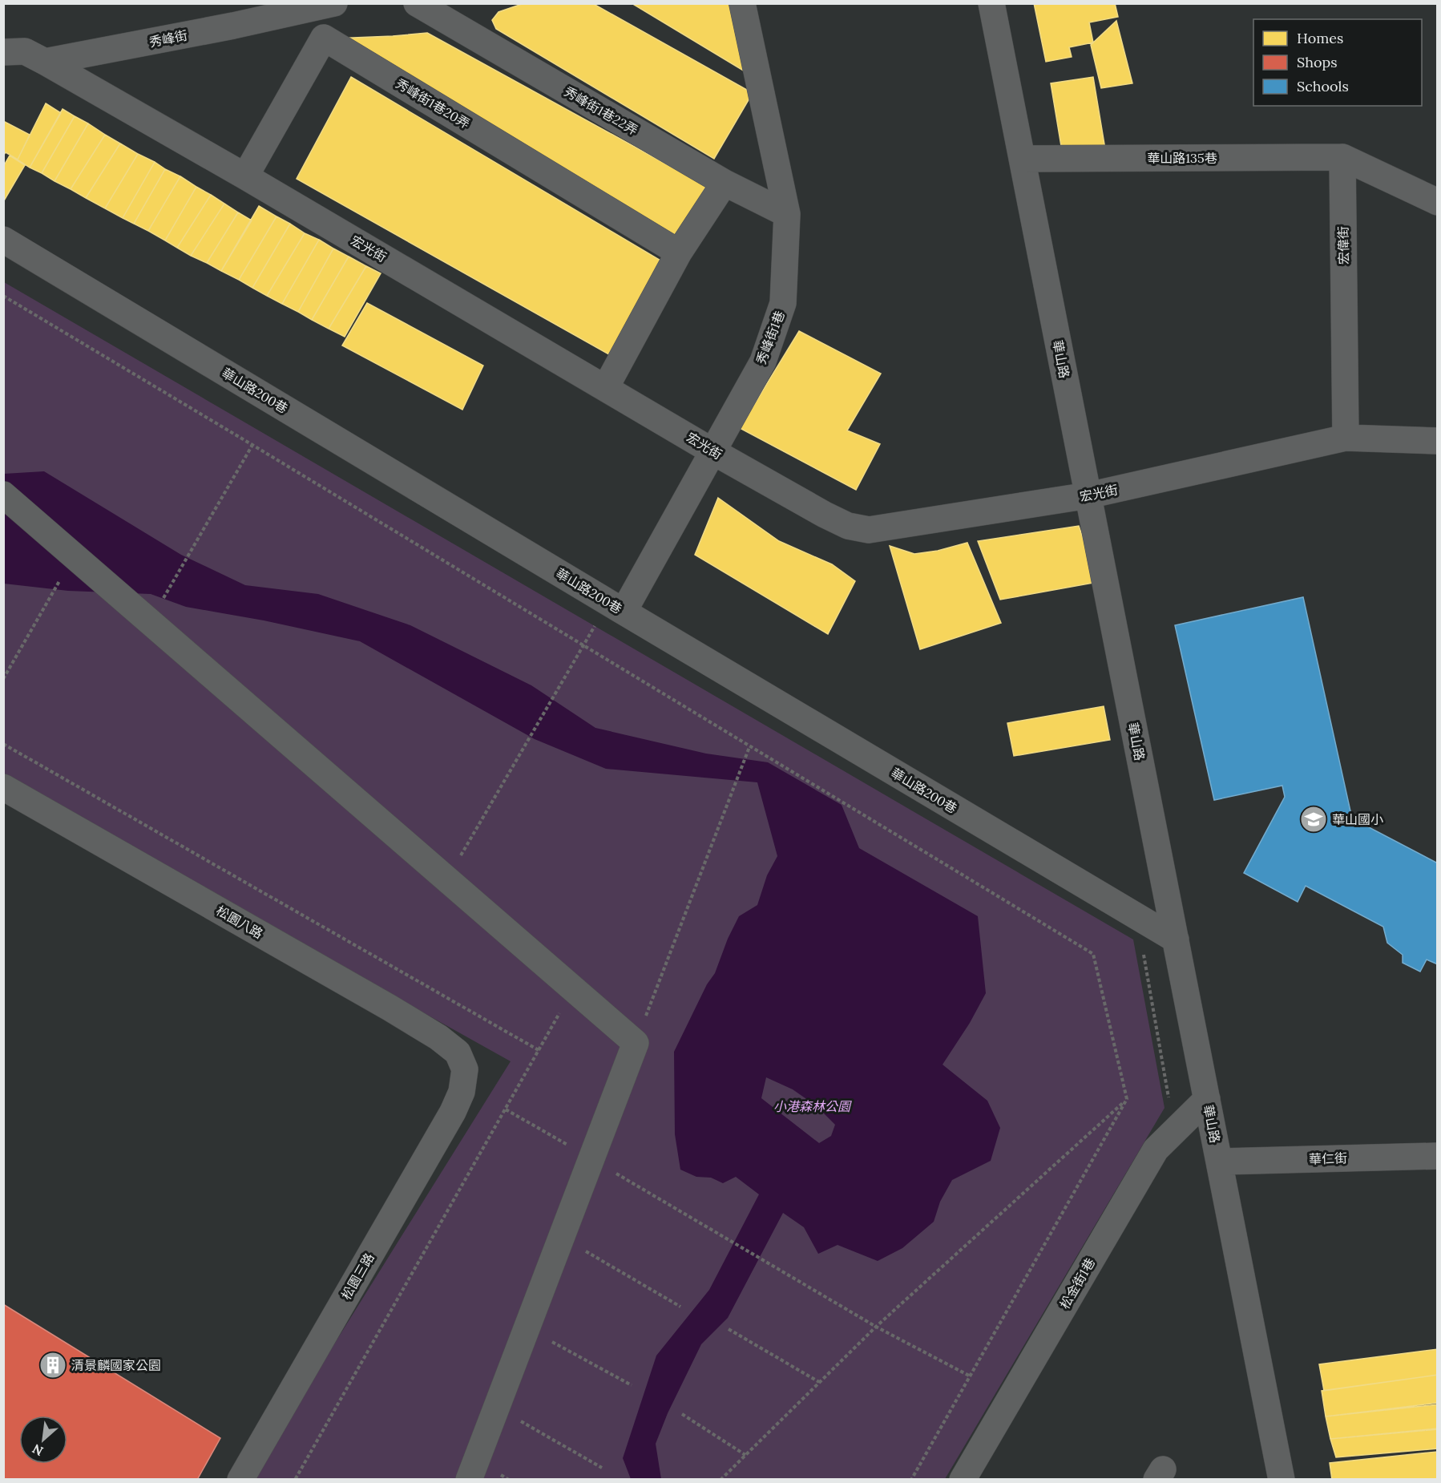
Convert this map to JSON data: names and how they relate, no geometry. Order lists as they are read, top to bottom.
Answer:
{
  "streets": {
    "street": [
      "秀峰街",
      "秀峰街1巷20弄",
      "秀峰街1巷22弄",
      "華山路135巷",
      "宏偉街",
      "宏光街",
      "秀峰街1巷",
      "華山路",
      "華山路200巷",
      "松園八路",
      "華仁街",
      "松園三路",
      "松金街1巷"
    ]
  },
  "crossings": [
    ["秀峰街", "宏光街"],
    ["秀峰街1巷20弄", "宏光街"],
    ["秀峰街1巷22弄", "秀峰街1巷"],
    ["華山路135巷", "宏偉街"],
    ["華山路135巷", "華山路"],
    ["宏偉街", "宏光街"],
    ["宏光街", "秀峰街1巷"],
    ["宏光街", "華山路"],
    ["秀峰街1巷", "華山路200巷"],
    ["華山路", "華山路200巷"],
    ["華山路", "華仁街"],
    ["華山路", "松金街1巷"],
    ["松園八路", "松園三路"]
  ],
  "parks": ["小港森林公園"],
  "places": {
    "school or university": ["華山國小"],
    "building": ["清景麟國家公園"]
  },
  "legend": ["Homes", "Shops", "Schools"],
  "north": "bottom left"
}
